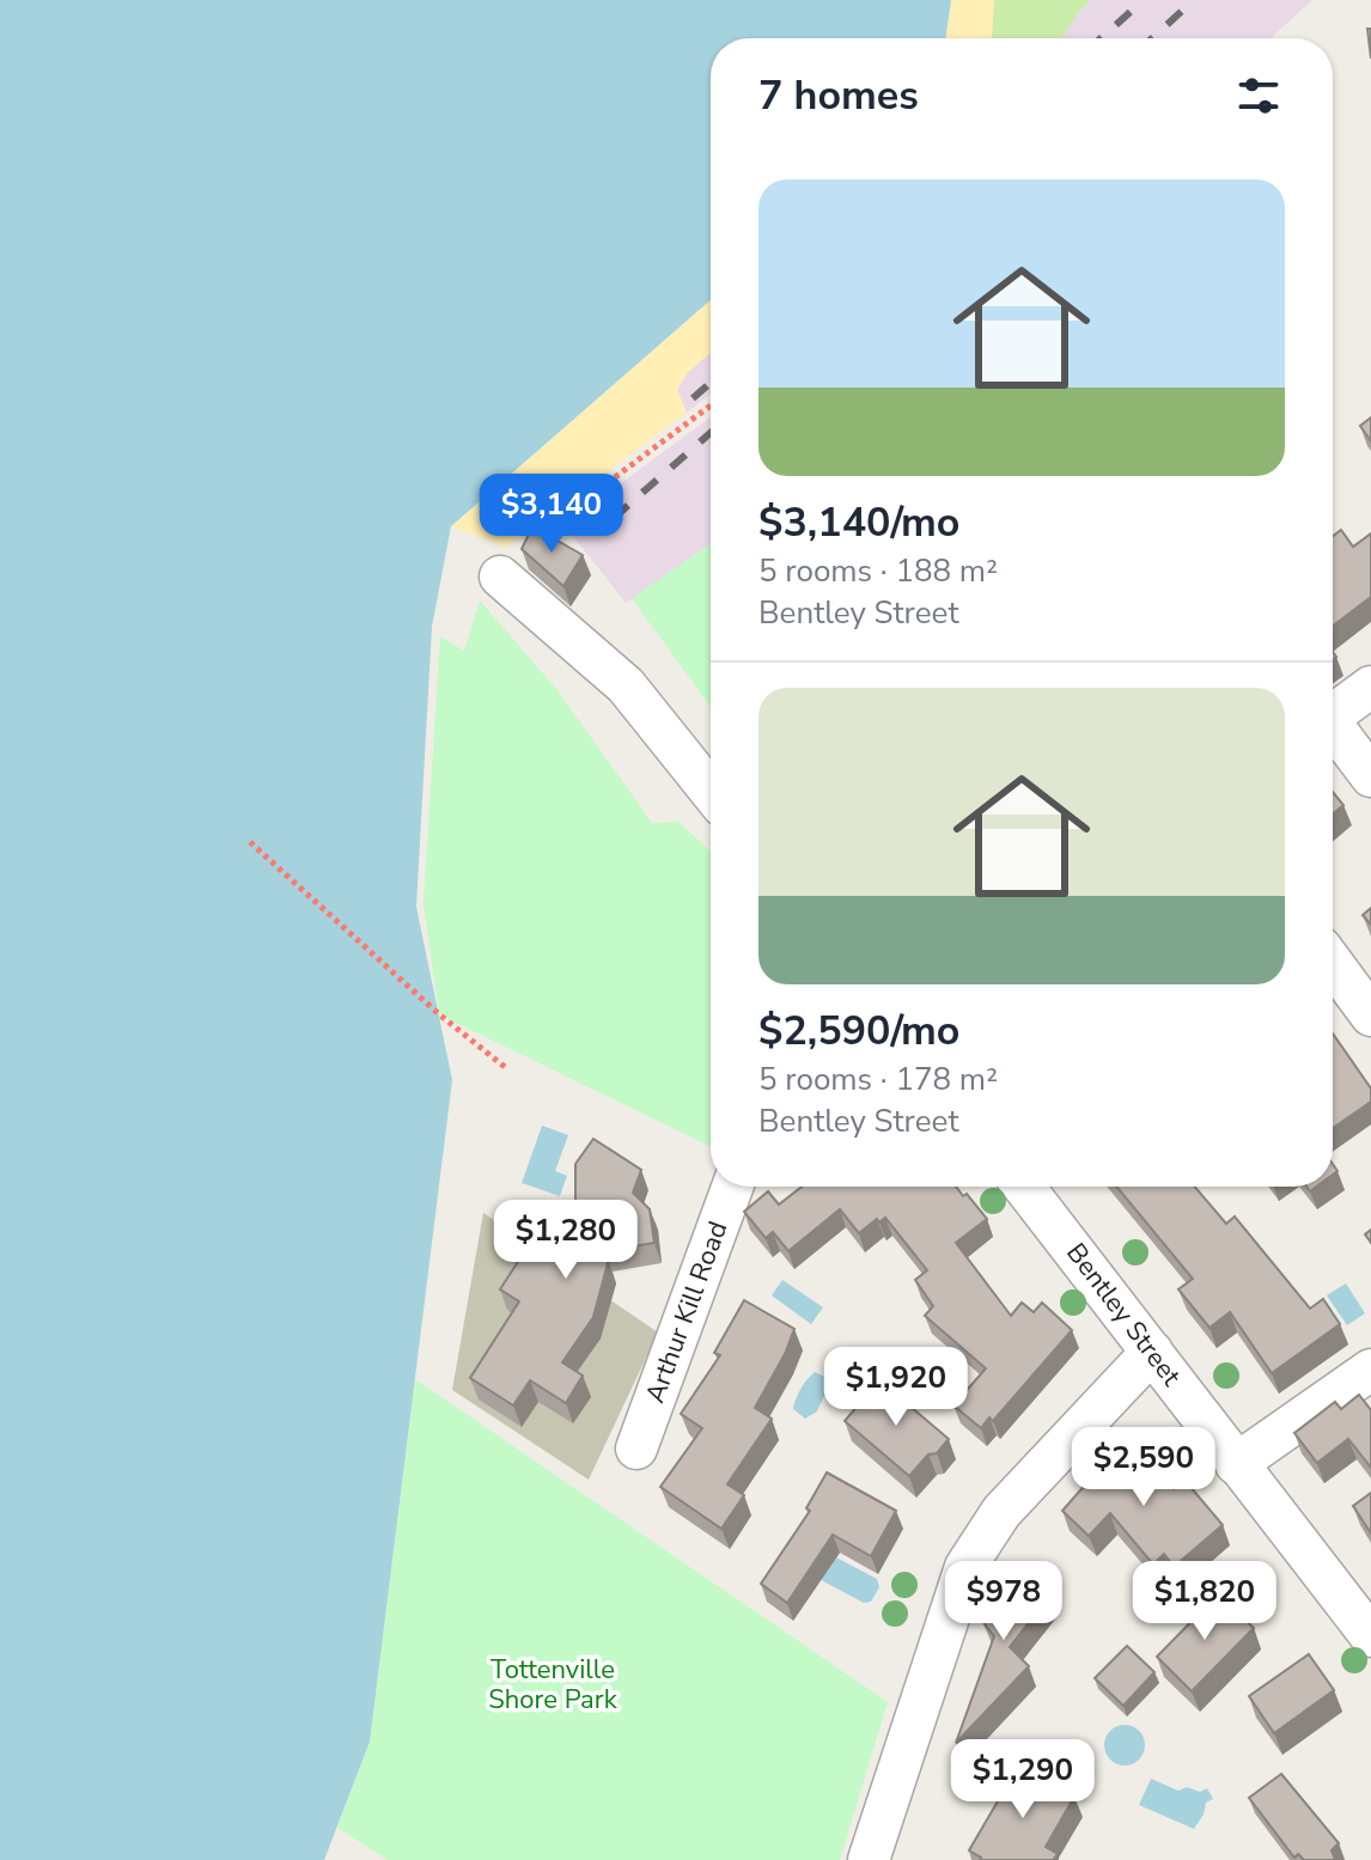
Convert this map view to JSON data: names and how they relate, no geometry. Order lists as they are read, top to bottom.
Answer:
{
  "streets": {
    "street": ["Arthur Kill Road", "Bentley Street"]
  },
  "parks": ["Tottenville Shore Park"],
  "page": {
    "heading": "7 homes",
    "list": [
      {
        "name": "$3,140/mo",
        "note": "5 rooms · 188 m² · Bentley Street"
      },
      {
        "name": "$2,590/mo",
        "note": "5 rooms · 178 m² · Bentley Street"
      }
    ],
    "price": [
      "$3,140",
      "$1,280",
      "$1,920",
      "$2,590",
      "$978",
      "$1,820",
      "$1,290"
    ]
  }
}
